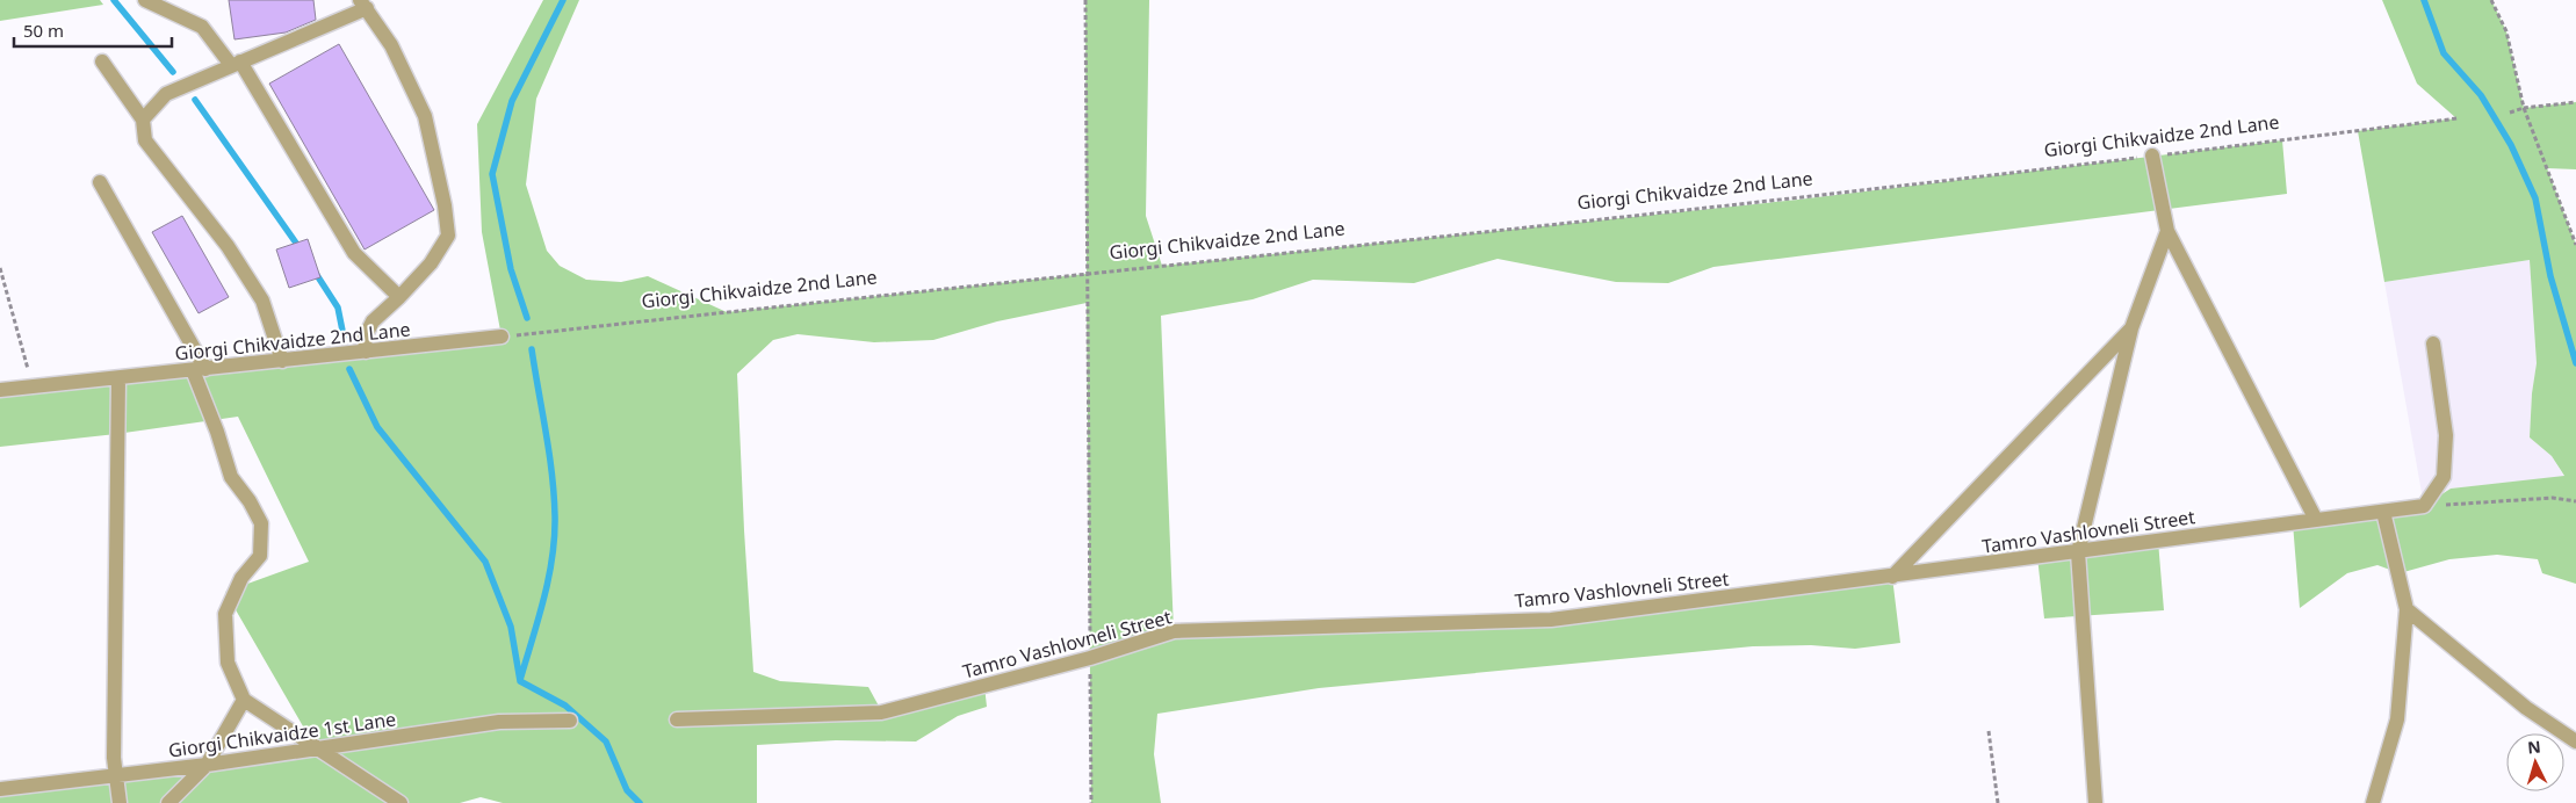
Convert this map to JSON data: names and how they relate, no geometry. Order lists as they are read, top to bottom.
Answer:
{
  "streets": {
    "street": ["Giorgi Chikvaidze 2nd Lane", "Tamro Vashlovneli Street", "Giorgi Chikvaidze 1st Lane"]
  },
  "scale_bar": "50 m",
  "north": "top"
}
